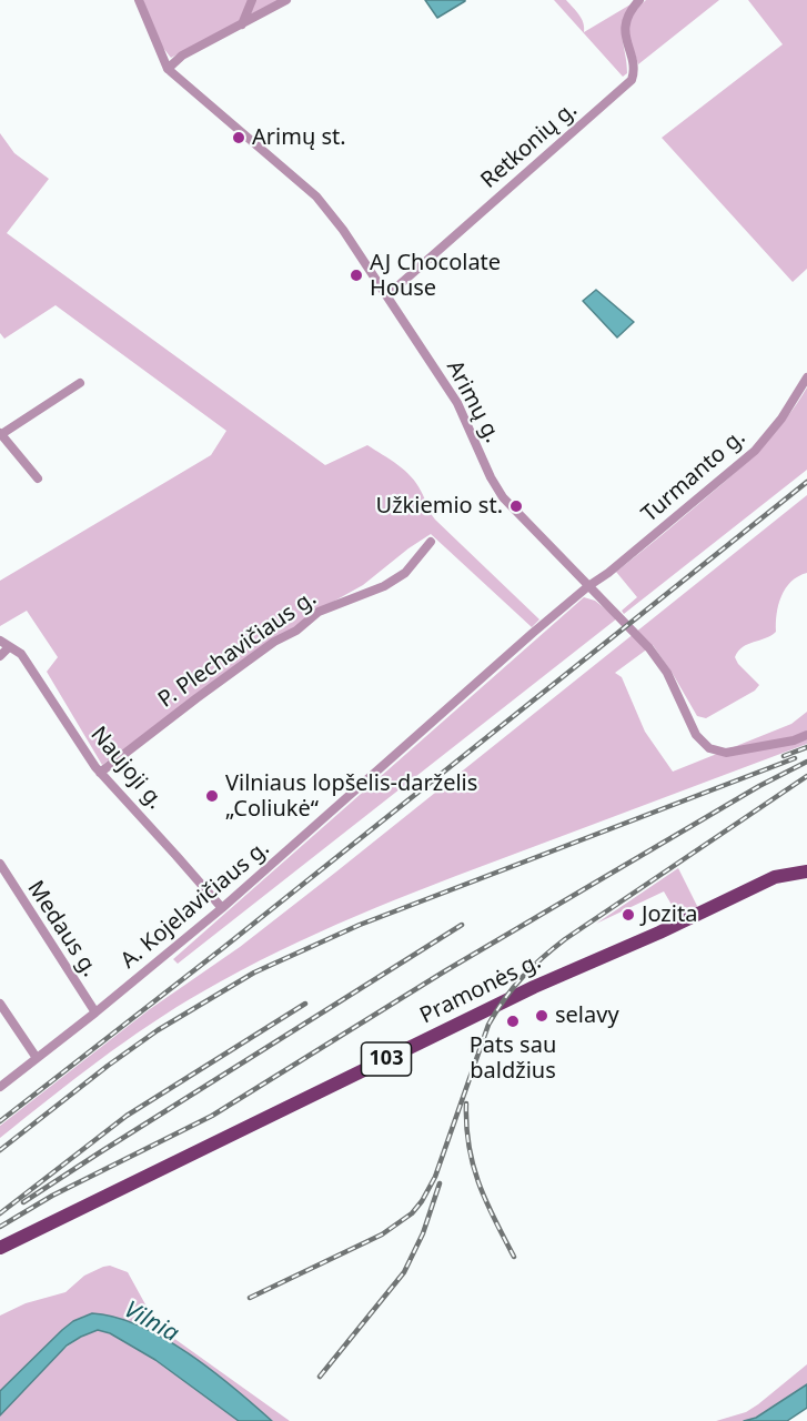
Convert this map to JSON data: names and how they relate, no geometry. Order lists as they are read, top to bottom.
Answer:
{
  "streets": {
    "main road": ["Pramonės g.", "103"],
    "street": [
      "Retkonių g.",
      "Arimų g.",
      "Turmanto g.",
      "P. Plechavičiaus g.",
      "Naujoji g.",
      "A. Kojelavičiaus g.",
      "Medaus g."
    ]
  },
  "crossings": [
    ["Retkonių g.", "Arimų g."],
    ["Arimų g.", "Turmanto g."],
    ["Arimų g.", "A. Kojelavičiaus g."],
    ["Turmanto g.", "A. Kojelavičiaus g."],
    ["P. Plechavičiaus g.", "Naujoji g."],
    ["Naujoji g.", "A. Kojelavičiaus g."],
    ["A. Kojelavičiaus g.", "Medaus g."]
  ],
  "water": ["Vilnia"],
  "places": [
    "Arimų st.",
    "AJ Chocolate House",
    "Užkiemio st.",
    "Vilniaus lopšelis-darželis „Coliukė“",
    "Jozita",
    "selavy",
    "Pats sau baldžius"
  ]
}
